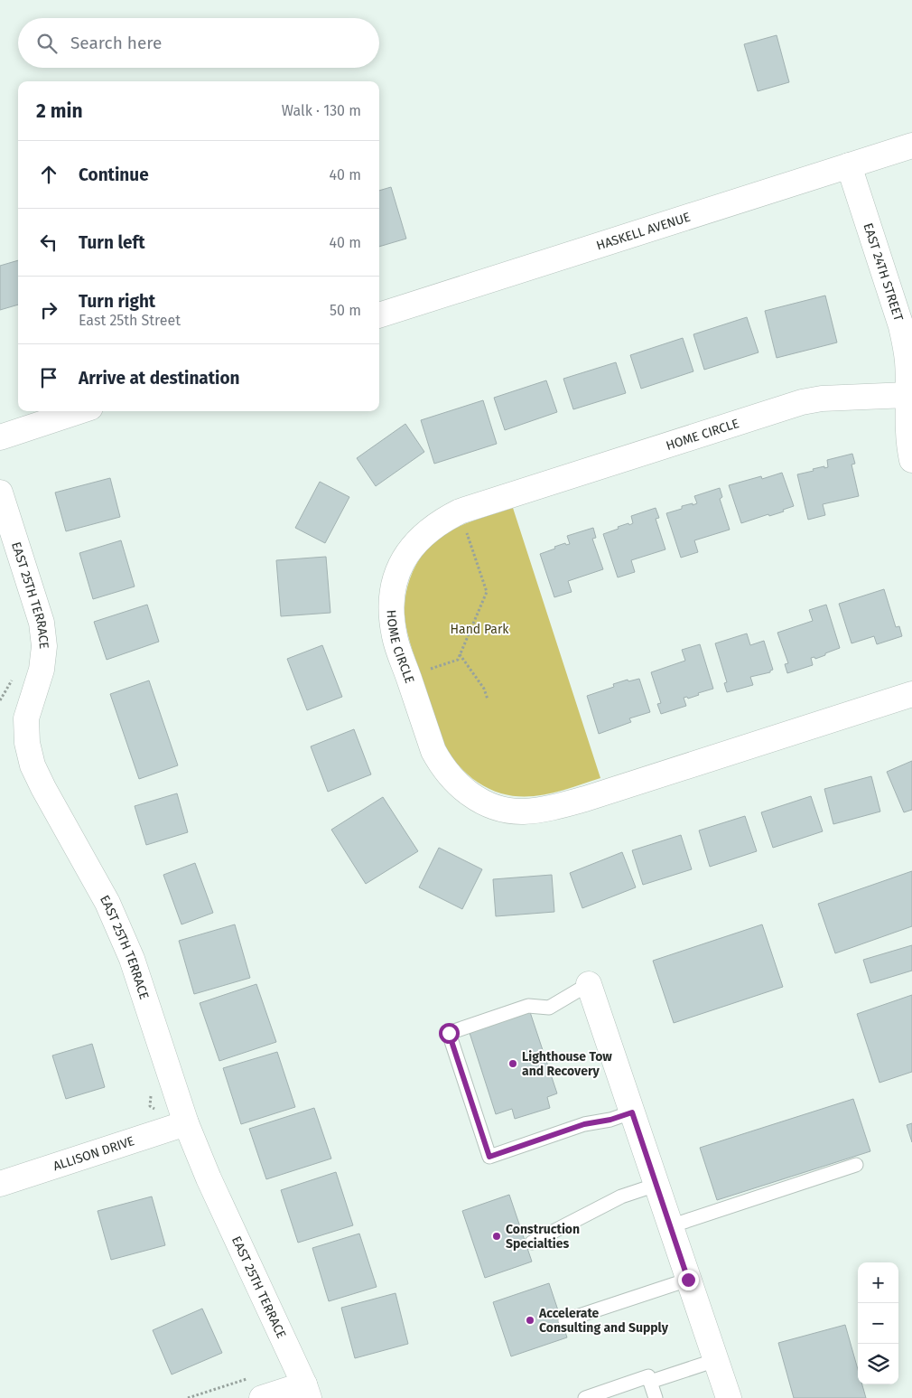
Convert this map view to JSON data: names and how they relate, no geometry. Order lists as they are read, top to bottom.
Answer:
{
  "streets": {
    "street": [
      "HASKELL AVENUE",
      "EAST 24TH STREET",
      "HOME CIRCLE",
      "EAST 25TH TERRACE",
      "ALLISON DRIVE"
    ]
  },
  "crossings": [
    ["HASKELL AVENUE", "EAST 24TH STREET"],
    ["EAST 24TH STREET", "HOME CIRCLE"],
    ["EAST 25TH TERRACE", "ALLISON DRIVE"]
  ],
  "parks": ["Hand Park"],
  "places": ["Lighthouse Tow and Recovery", "Construction Specialties", "Accelerate Consulting and Supply"],
  "page": {
    "search": "Search here",
    "heading": ["2 min", "Walk · 130 m"],
    "list": [
      ["Continue", "40 m"],
      ["Turn left", "40 m"],
      ["Turn right", "East 25th Street", "50 m"],
      "Arrive at destination"
    ],
    "map_buttons": ["+", "−"]
  }
}
